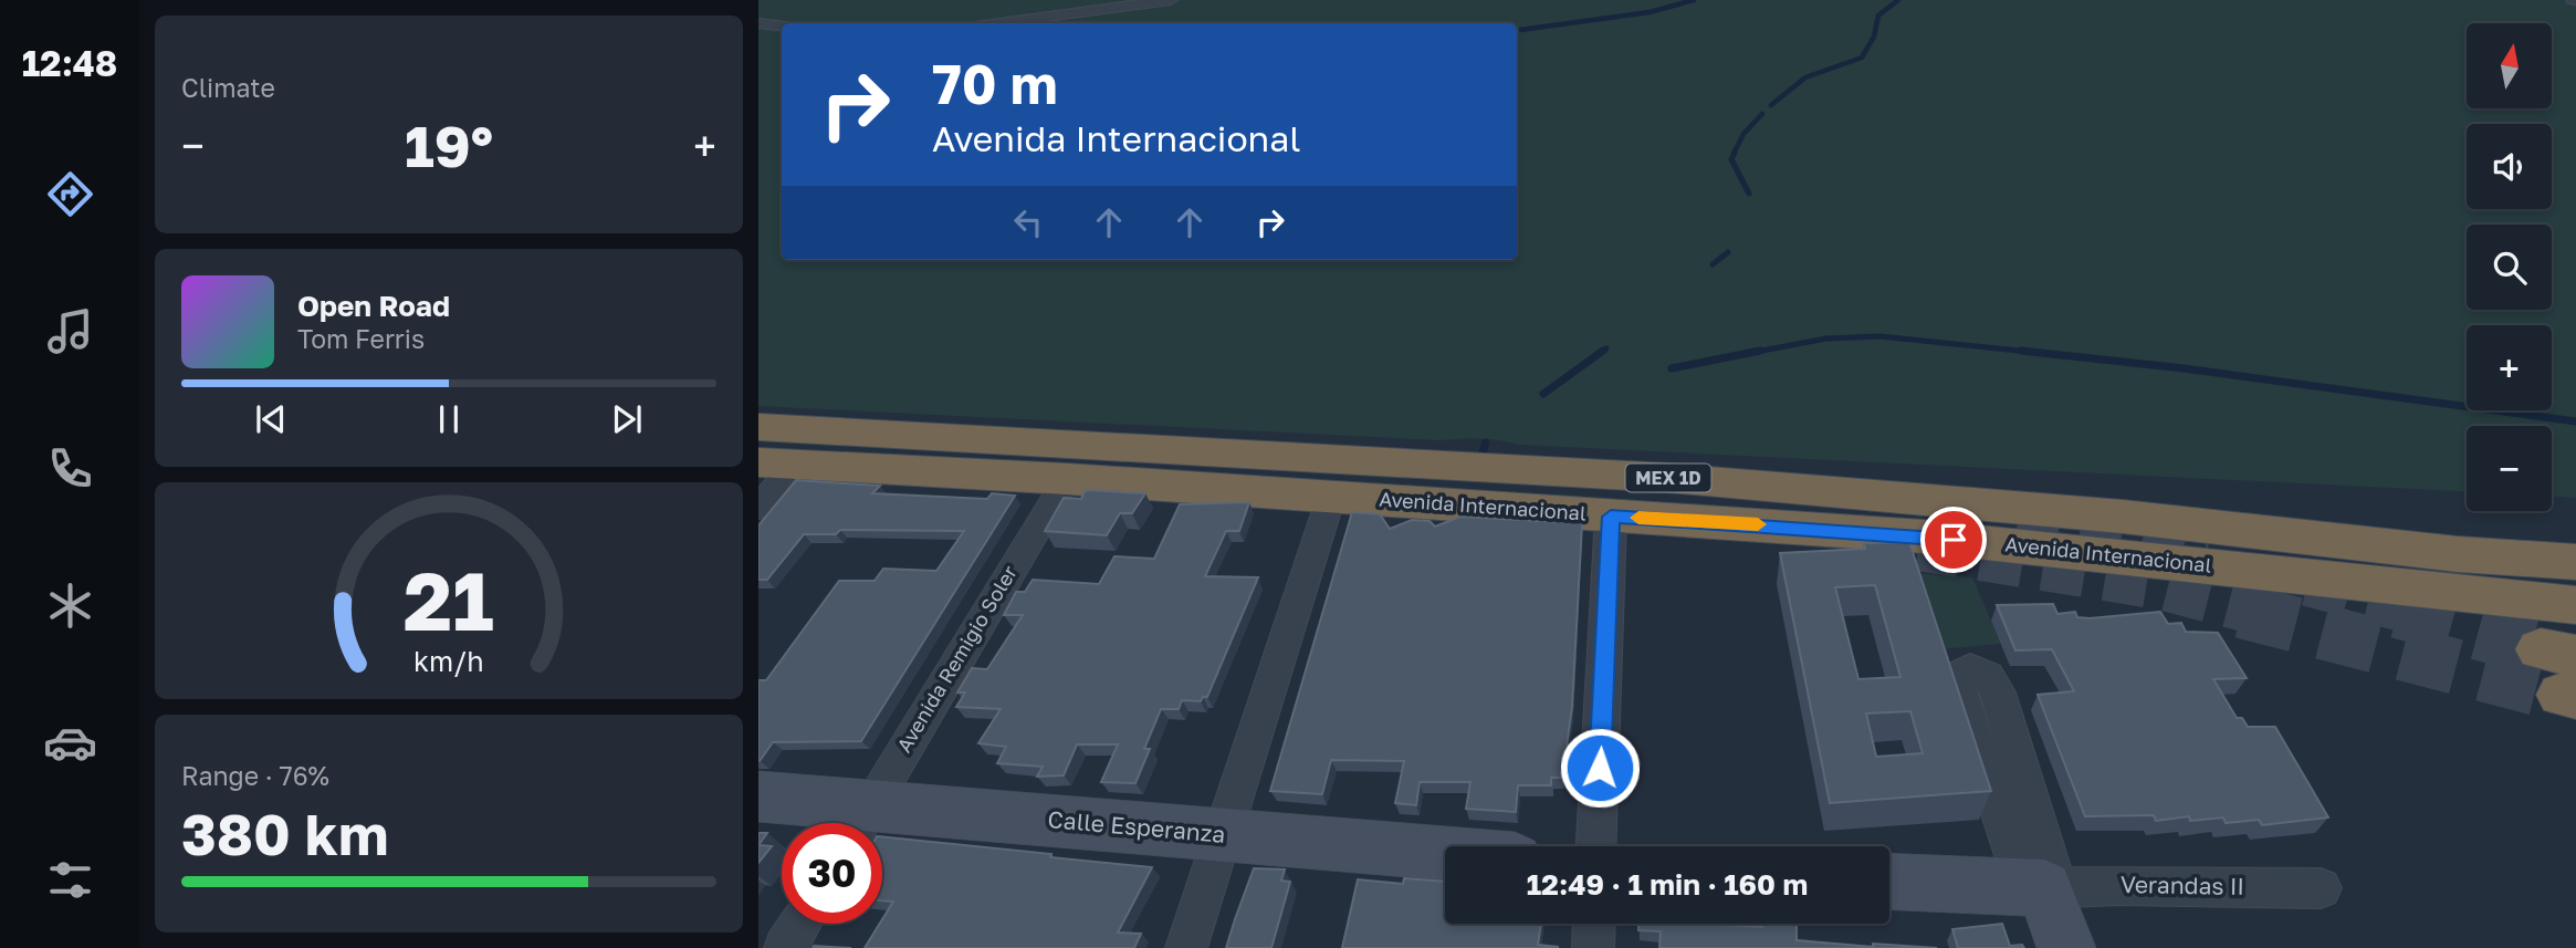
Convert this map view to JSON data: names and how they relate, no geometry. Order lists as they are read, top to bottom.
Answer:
{
  "streets": {
    "highway": ["MEX 1D", "Avenida Internacional"],
    "street": ["Avenida Remigio Soler", "Calle Esperanza", "Verandas II"]
  },
  "crossings": [
    ["Avenida Internacional", "Avenida Remigio Soler"],
    ["Avenida Remigio Soler", "Calle Esperanza"]
  ],
  "north": "top",
  "page": {
    "tabs": "12:48",
    "tile": [
      "Climate",
      ["Range · 76%", "380 km"]
    ],
    "map_buttons": ["+", "−"],
    "turn": ["70 m", "Avenida Internacional"],
    "heat": ["−", "19°", "+"],
    "song": ["Open Road", "Tom Ferris"],
    "limit": "30",
    "trip": "12:49 · 1 min · 160 m",
    "gauge": ["21", "km/h"]
  }
}
